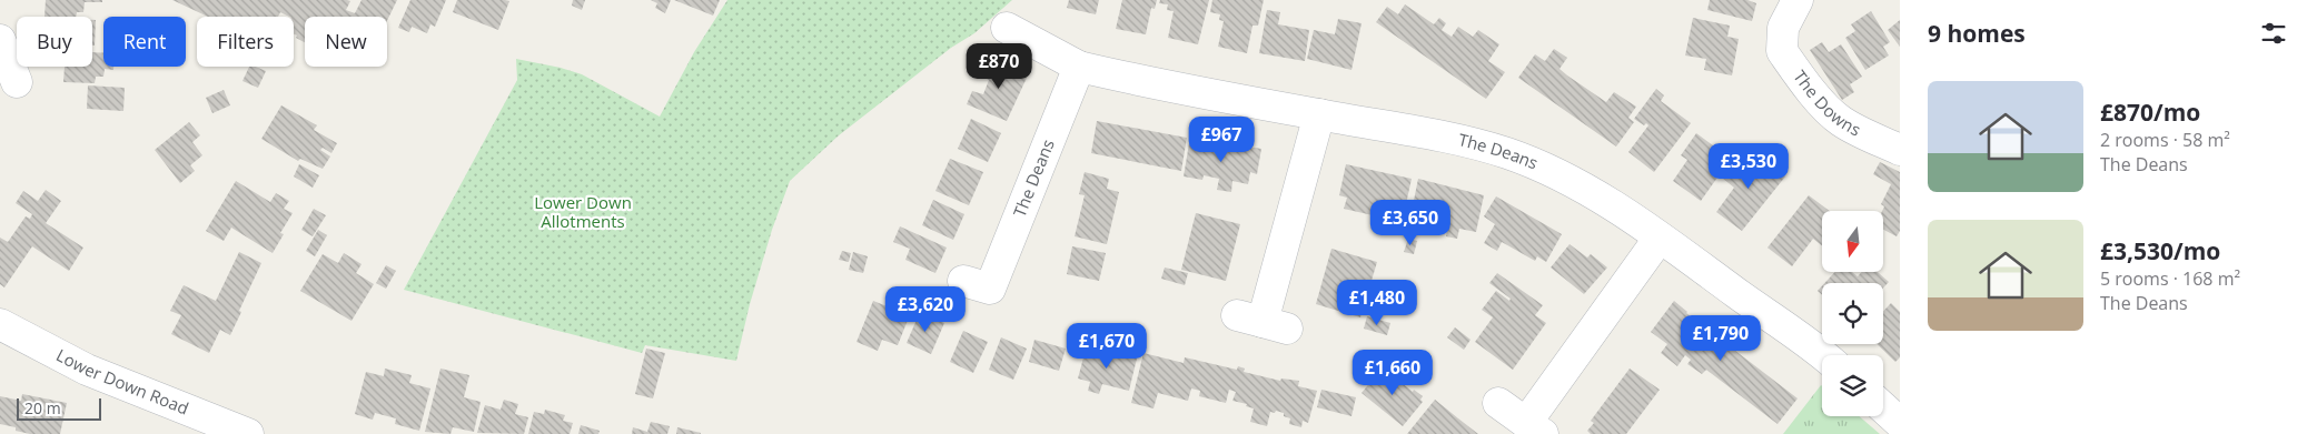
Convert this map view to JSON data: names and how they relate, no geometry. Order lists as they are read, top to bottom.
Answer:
{
  "streets": {
    "street": ["The Downs", "The Deans", "Lower Down Road"]
  },
  "parks": ["Lower Down Allotments"],
  "scale_bar": "20 m",
  "north": "bottom",
  "page": {
    "heading": "9 homes",
    "chip": [
      "Buy",
      "Rent",
      "Filters",
      "New"
    ],
    "price": [
      "£870",
      "£967",
      "£3,530",
      "£3,650",
      "£1,480",
      "£3,620",
      "£1,790",
      "£1,670",
      "£1,660"
    ],
    "list": [
      {
        "name": "£870/mo",
        "note": "2 rooms · 58 m² · The Deans"
      },
      {
        "name": "£3,530/mo",
        "note": "5 rooms · 168 m² · The Deans"
      }
    ],
    "scale": "20 m"
  }
}
